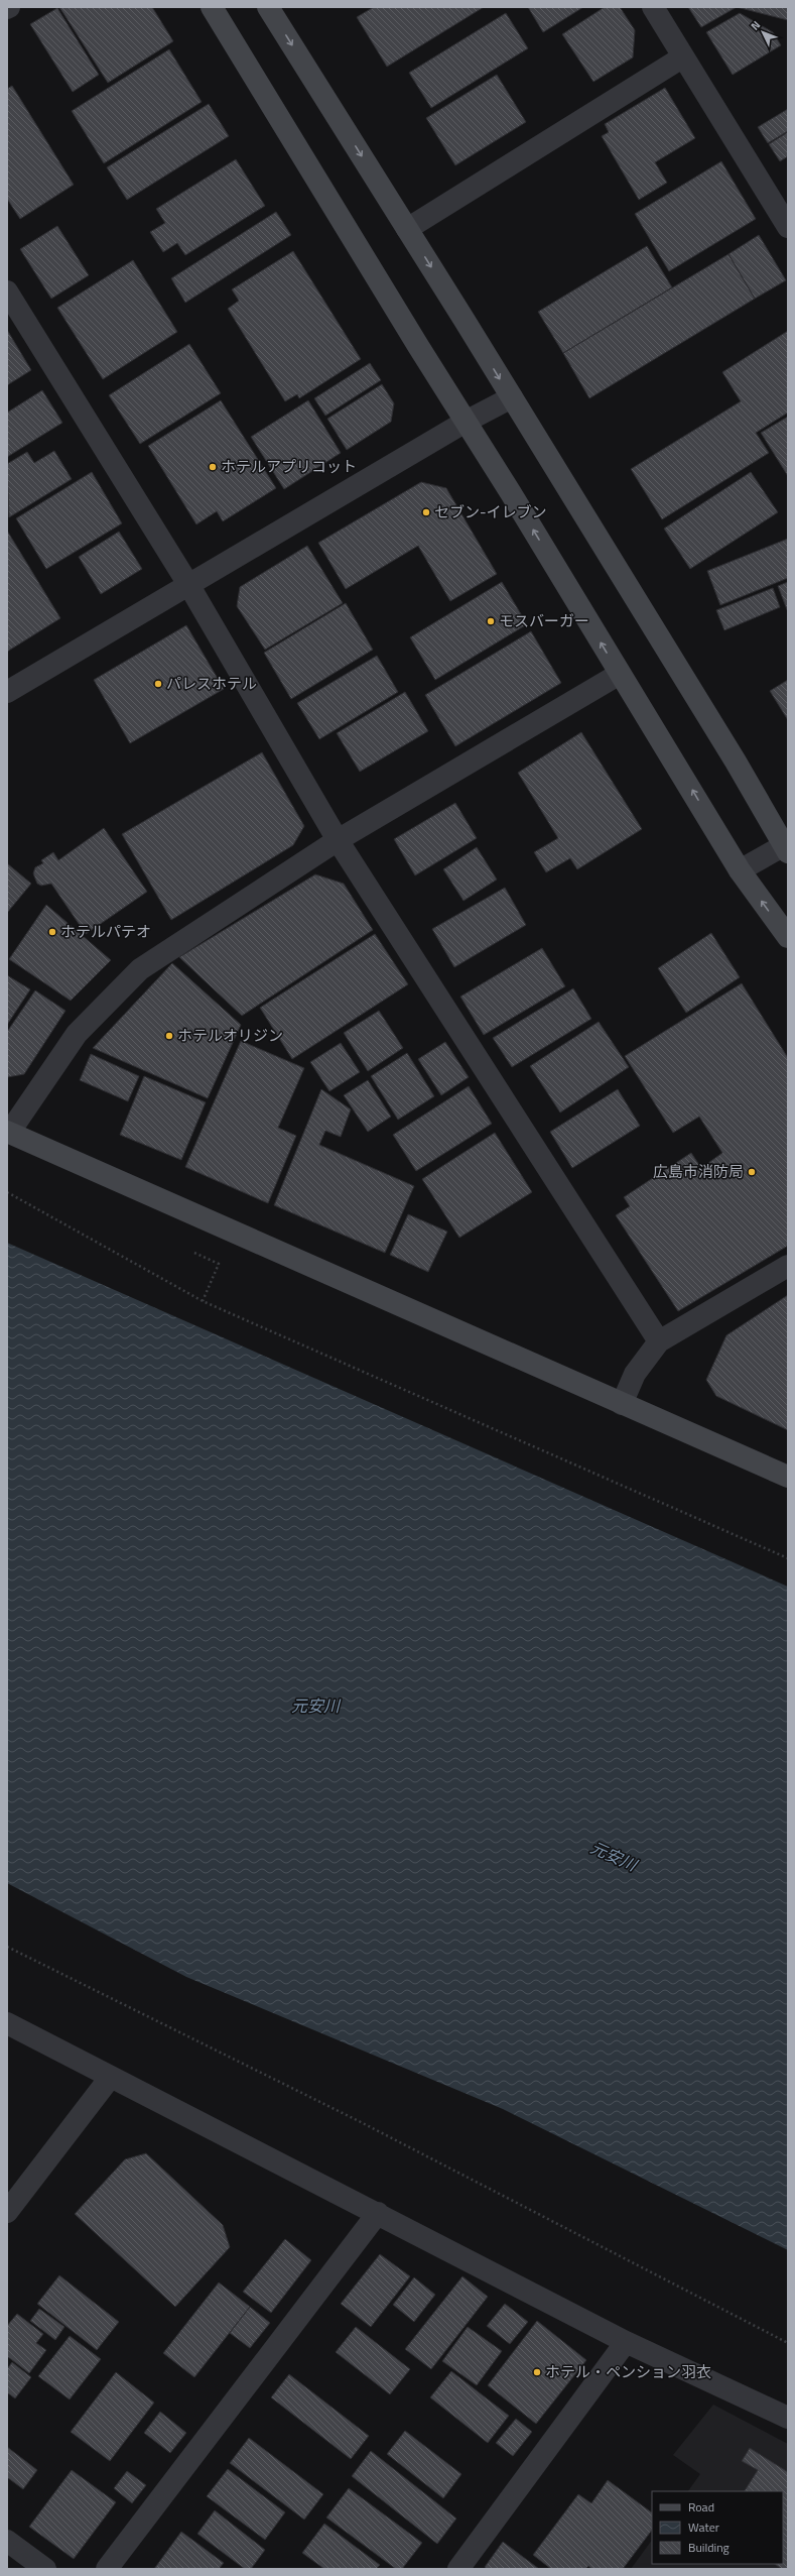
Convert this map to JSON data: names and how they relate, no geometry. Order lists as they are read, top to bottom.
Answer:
{
  "water": ["元安川"],
  "places": [
    "ホテルアプリコット",
    "セブン-イレブン",
    "モスバーガー",
    "パレスホテル",
    "ホテルパテオ",
    "ホテルオリジン",
    "広島市消防局",
    "ホテル・ペンション羽衣"
  ],
  "legend": ["Road", "Water", "Building"],
  "north": "top left"
}
